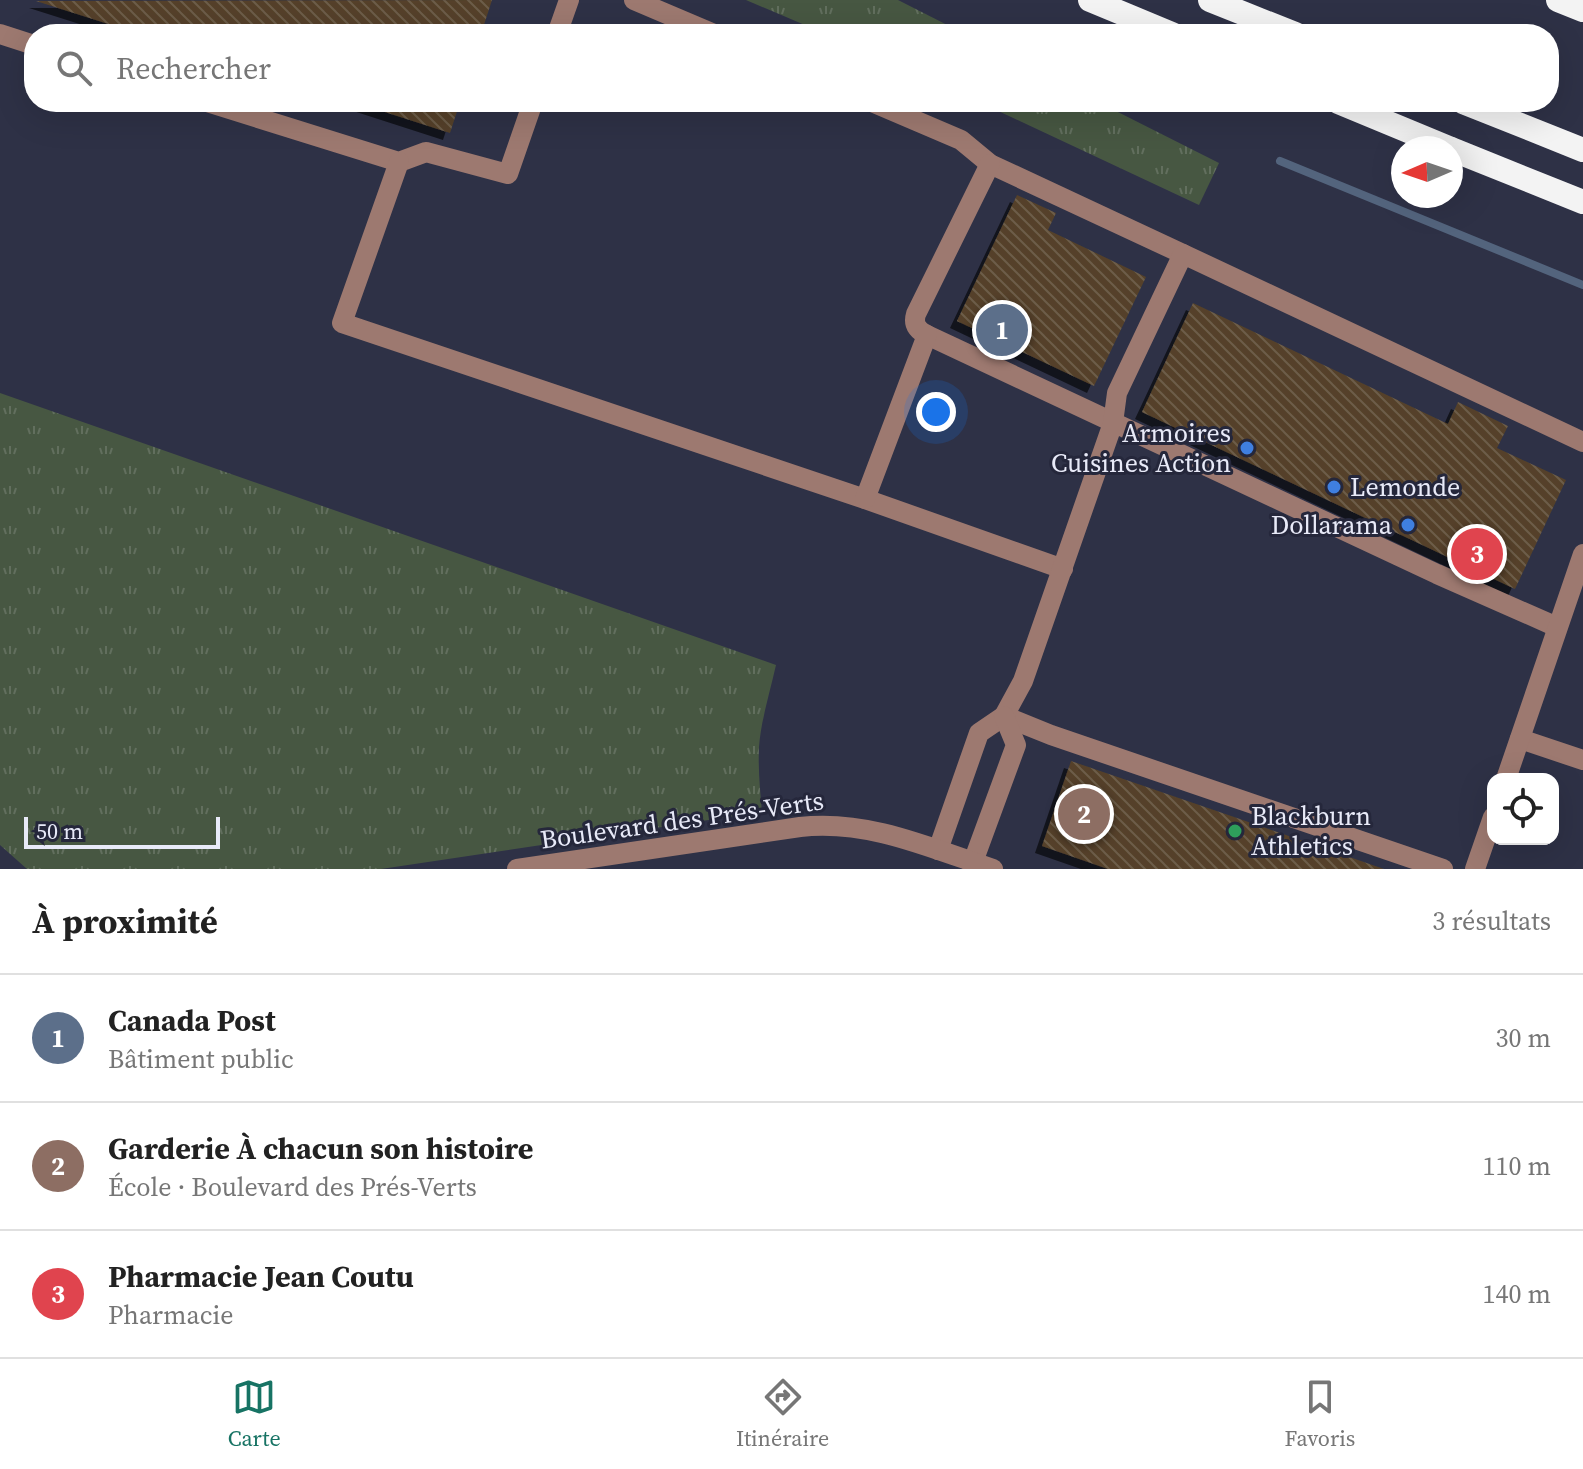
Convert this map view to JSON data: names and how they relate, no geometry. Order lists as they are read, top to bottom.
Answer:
{
  "streets": {
    "street": ["Boulevard des Prés-Verts"]
  },
  "places": [
    "Armoires Cuisines Action",
    "Lemonde",
    "Dollarama",
    "Blackburn Athletics"
  ],
  "scale_bar": "50 m",
  "north": "left",
  "page": {
    "search": "Rechercher",
    "pins": ["1", "3", "2"],
    "scale": "50 m",
    "heading": ["À proximité", "3 résultats"],
    "list": [
      {
        "mark": "1",
        "name": "Canada Post",
        "note": "Bâtiment public",
        "value": "30 m"
      },
      {
        "mark": "2",
        "name": "Garderie À chacun son histoire",
        "note": "École · Boulevard des Prés-Verts",
        "value": "110 m"
      },
      {
        "mark": "3",
        "name": "Pharmacie Jean Coutu",
        "note": "Pharmacie",
        "value": "140 m"
      }
    ],
    "nav": ["Carte", "Itinéraire", "Favoris"]
  }
}
